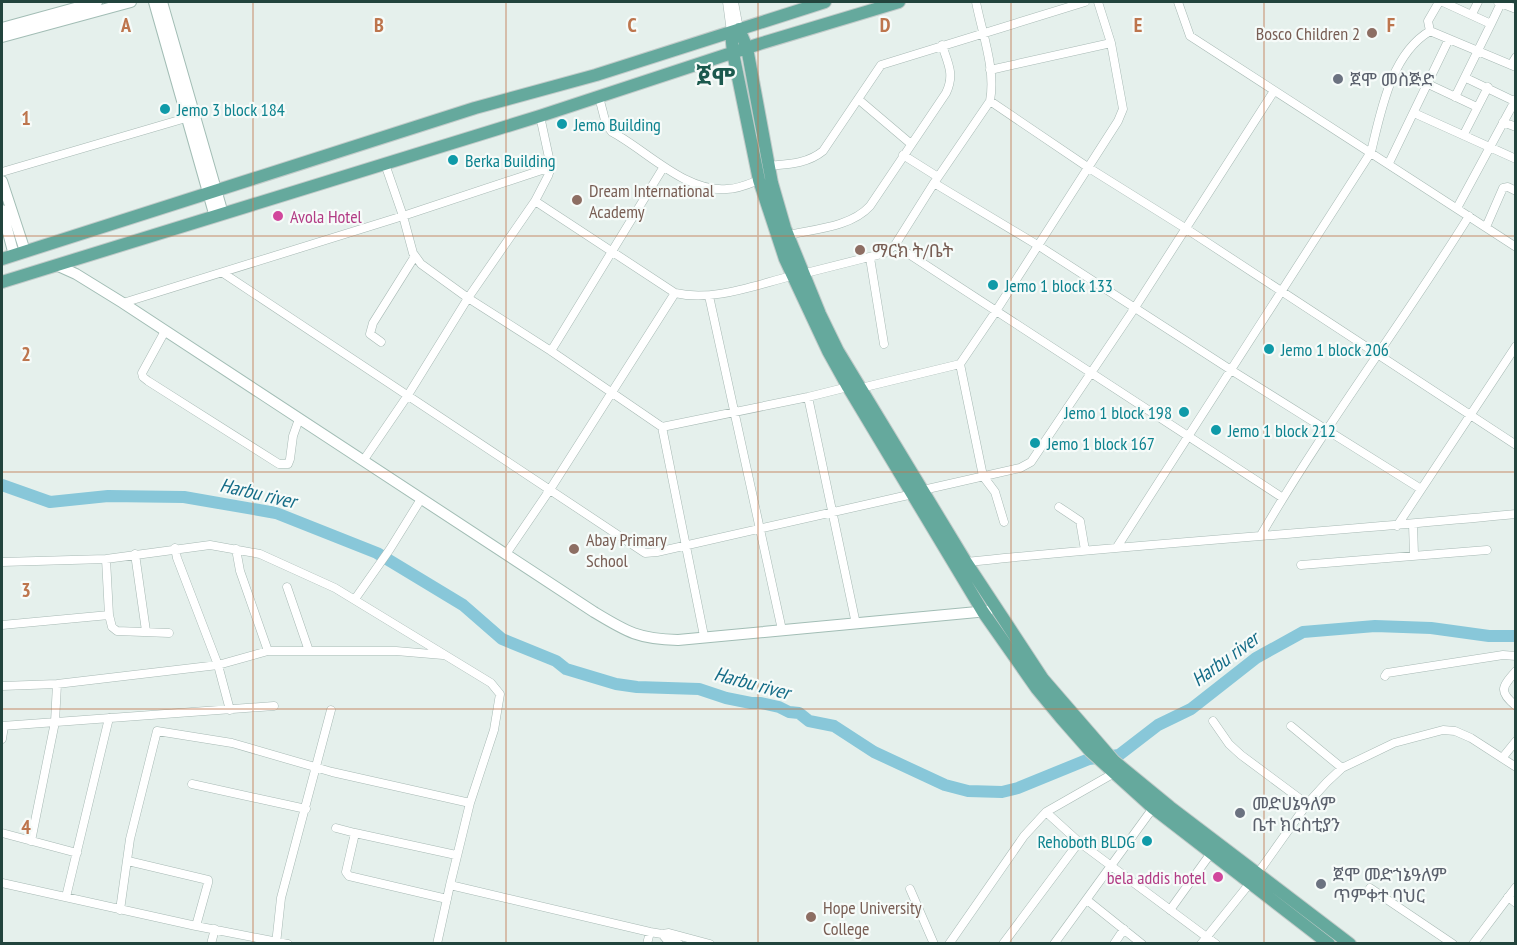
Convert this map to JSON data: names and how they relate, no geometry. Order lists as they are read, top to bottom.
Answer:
{
  "districts": ["ጀሞ"],
  "water": ["Harbu river"],
  "places": [
    "Bosco Children 2",
    "ጀሞ መስጅድ",
    "Jemo 3 block 184",
    "Jemo Building",
    "Berka Building",
    "Dream International Academy",
    "Avola Hotel",
    "ማርክ ት/ቤት",
    "Jemo 1 block 133",
    "Jemo 1 block 206",
    "Jemo 1 block 198",
    "Jemo 1 block 212",
    "Jemo 1 block 167",
    "Abay Primary School",
    "መድሀኔዓለም ቤተ ክርስቲያን",
    "Rehoboth BLDG",
    "bela addis hotel",
    "ጀሞ መድኀኔዓለም ጥምቀተ ባህር",
    "Hope University College"
  ],
  "grid": {
    "columns": [
      "A",
      "B",
      "C",
      "D",
      "E",
      "F"
    ],
    "rows": [
      "1",
      "2",
      "3",
      "4"
    ]
  }
}
